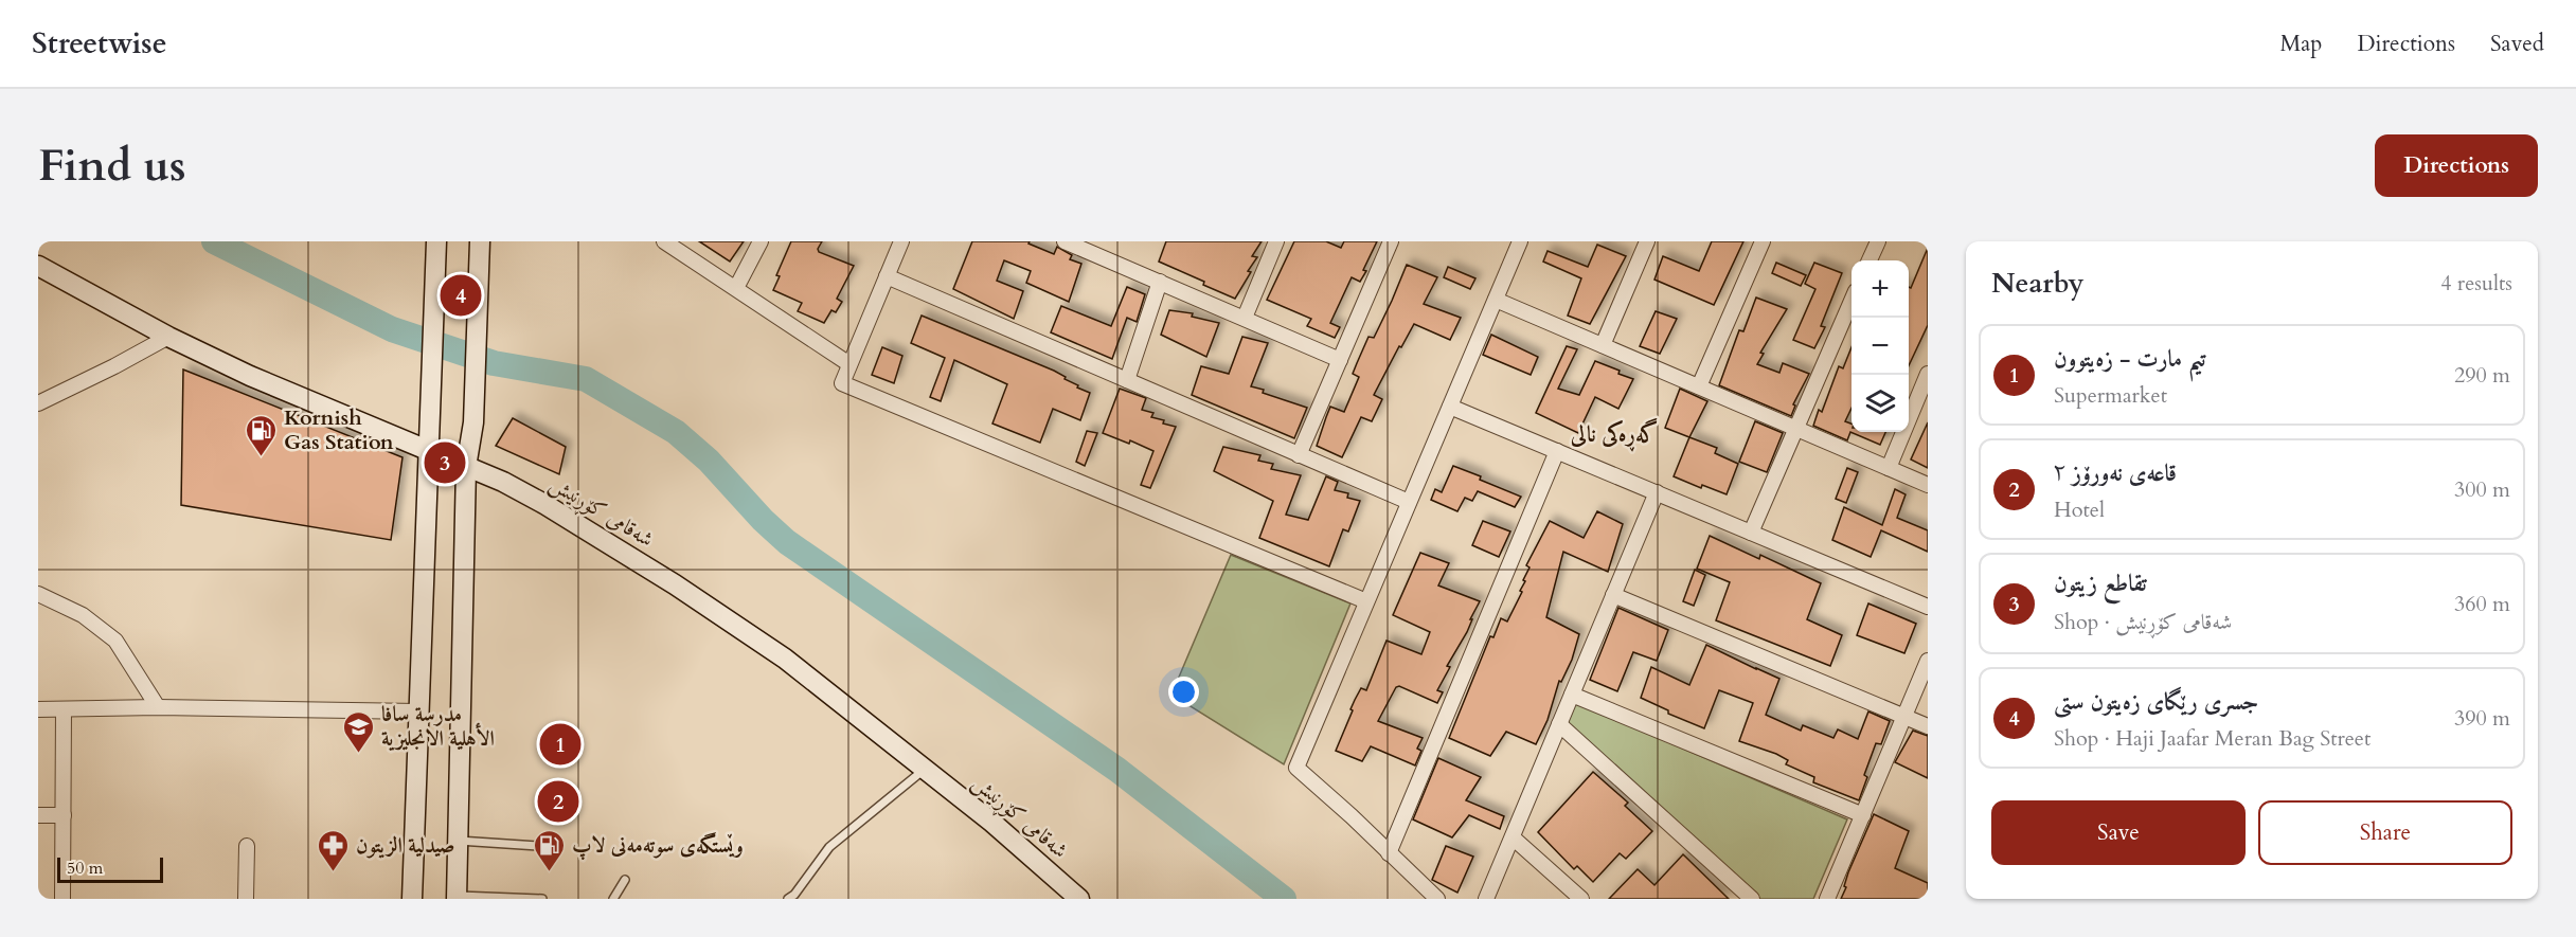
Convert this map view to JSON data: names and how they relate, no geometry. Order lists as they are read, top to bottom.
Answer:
{
  "streets": {
    "street": ["شەقامی کۆڕنیش"]
  },
  "districts": ["گەڕەکی نالی"],
  "places": {
    "fuel station": ["Kornish Gas Station", "وێستگەی سوتەمەنی لاپ"],
    "school or university": ["مدرسة سافا الأهلية الانجليزية"],
    "pharmacy": ["صيدلية الزيتون"]
  },
  "scale_bar": "50 m",
  "page": {
    "header": "Streetwise",
    "nav": ["Map", "Directions", "Saved"],
    "buttons": [
      "Directions",
      ["Save", "Share"]
    ],
    "title": "Find us",
    "heading": ["Nearby", "4 results"],
    "map_buttons": ["+", "−"],
    "pins": [
      "4",
      "3",
      "1",
      "2"
    ],
    "list": [
      {
        "mark": "1",
        "name": "تیم مارت - زەیتوون",
        "note": "Supermarket",
        "value": "290 m"
      },
      {
        "mark": "2",
        "name": "قاعەی نەورۆز ٢",
        "note": "Hotel",
        "value": "300 m"
      },
      {
        "mark": "3",
        "name": "تقاطع زيتون",
        "note": "Shop · شەقامی کۆڕنیش",
        "value": "360 m"
      },
      {
        "mark": "4",
        "name": "جسری رێگای زەیتون ستی",
        "note": "Shop · Haji Jaafar Meran Bag Street",
        "value": "390 m"
      }
    ],
    "scale": "50 m"
  }
}
